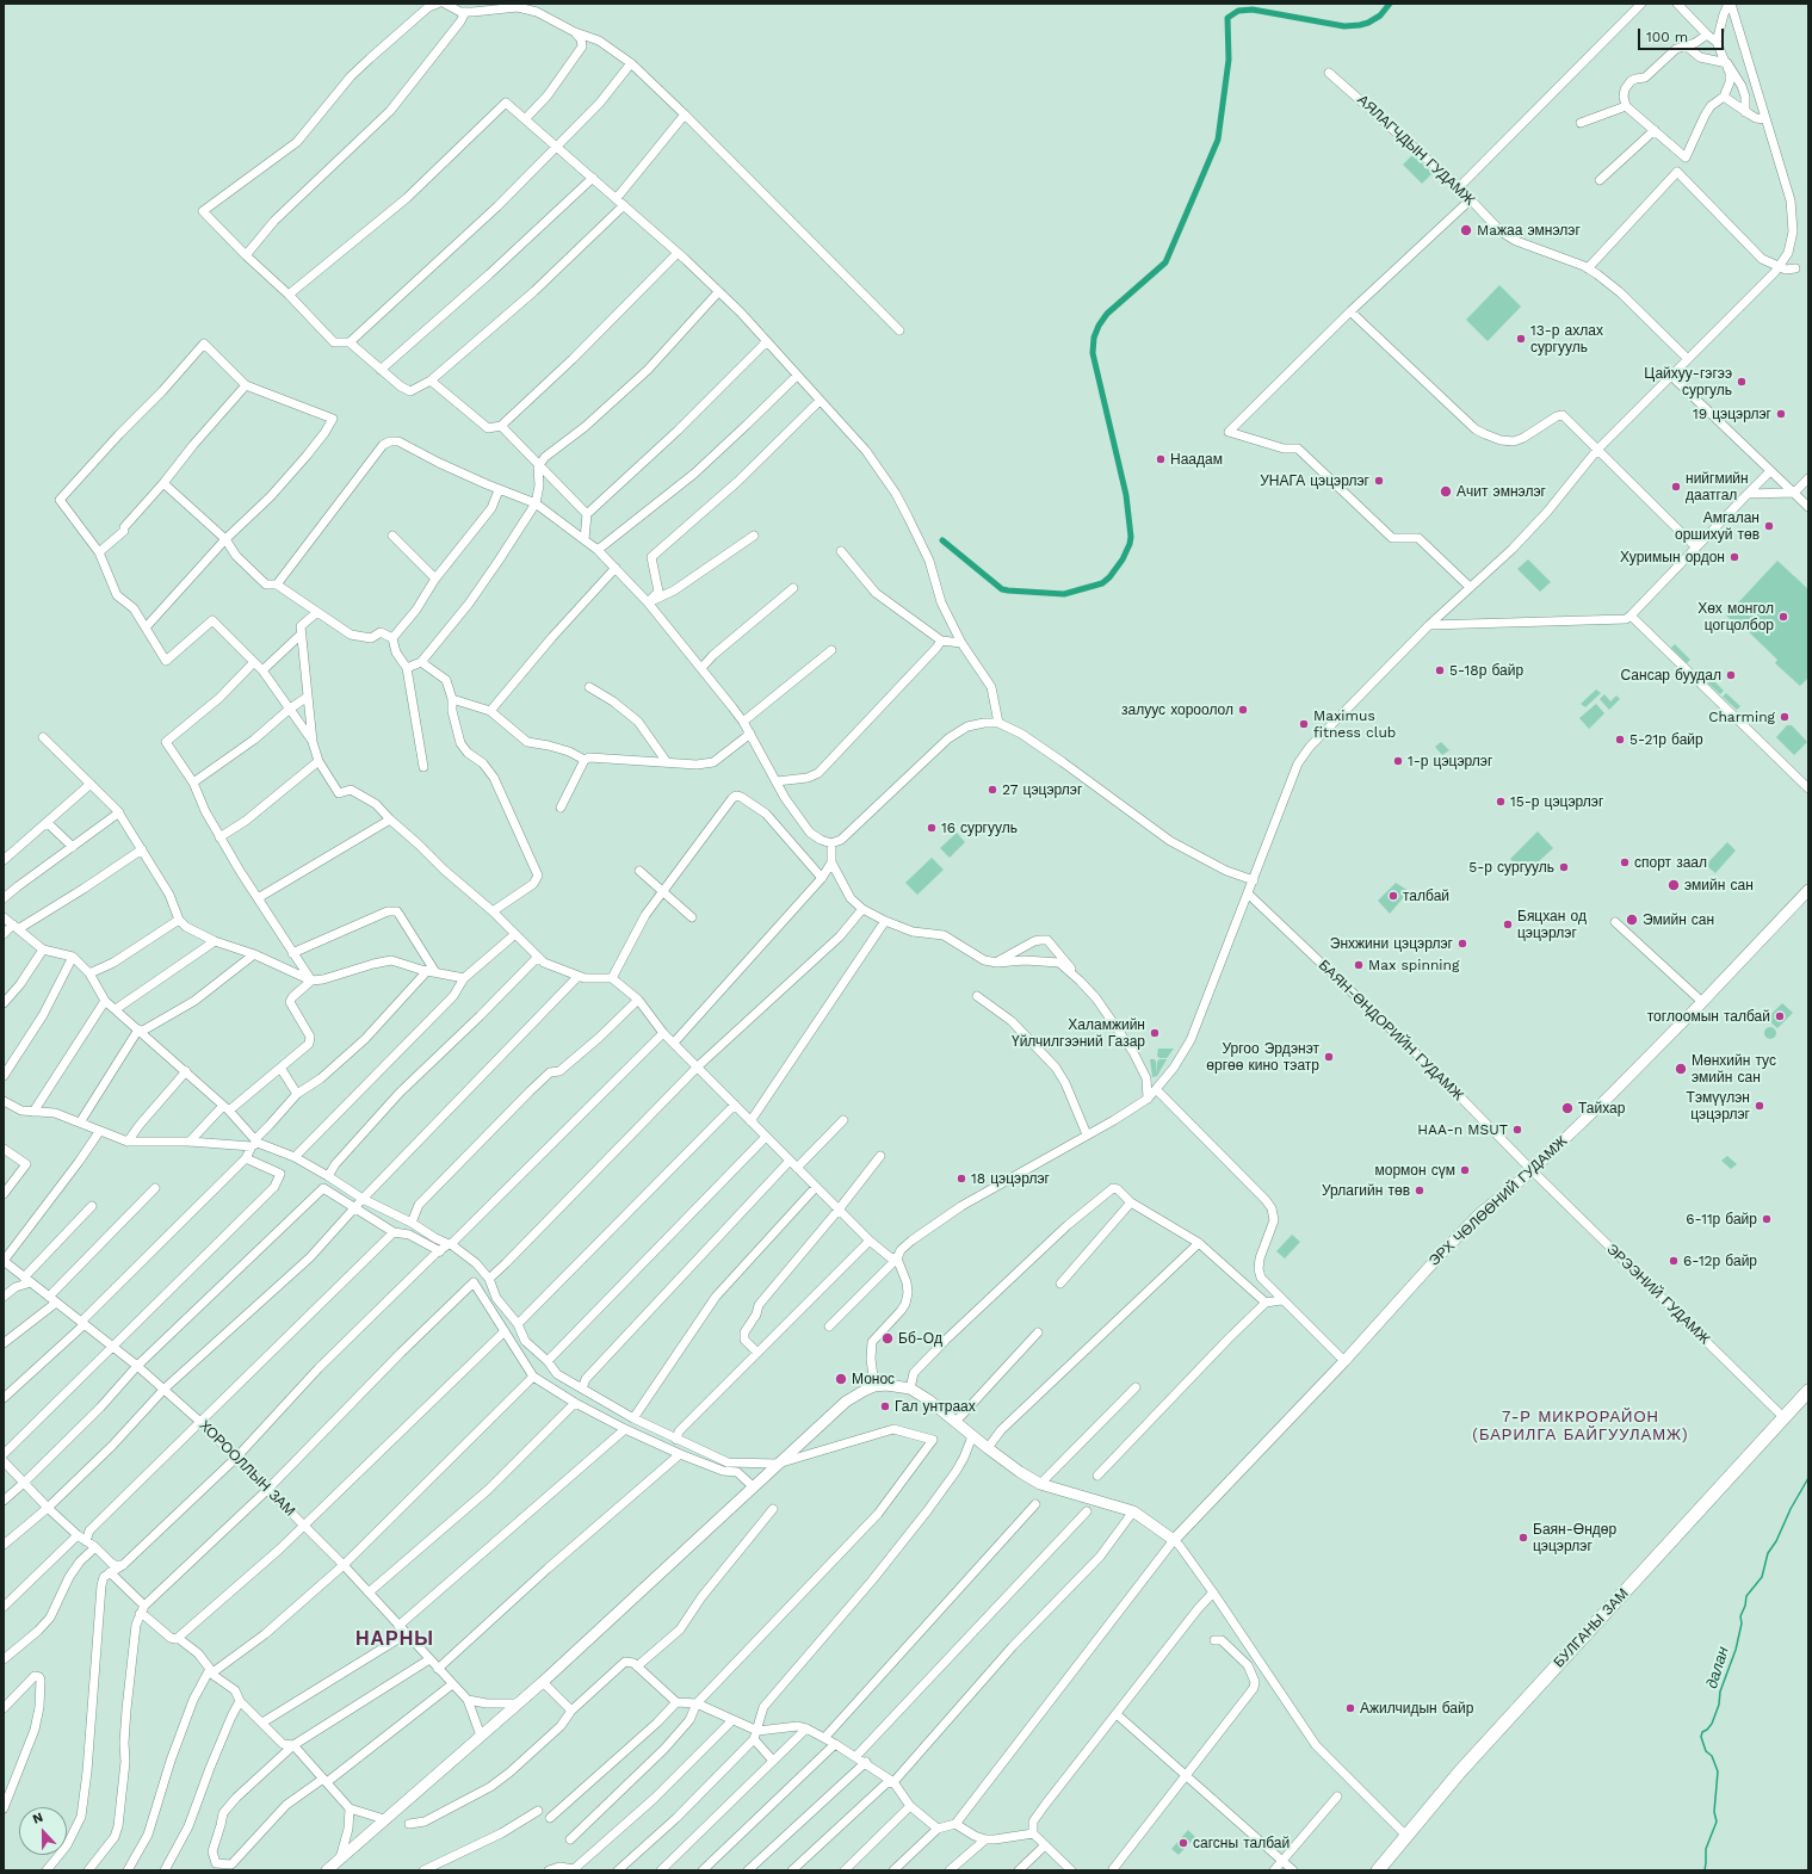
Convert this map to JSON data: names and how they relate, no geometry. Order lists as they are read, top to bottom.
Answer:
{
  "streets": {
    "highway": ["БУЛГАНЫ ЗАМ"],
    "main road": ["ЭРХ ЧӨЛӨӨНИЙ ГУДАМЖ"],
    "street": [
      "АЯЛАГЧДЫН ГУДАМЖ",
      "БАЯН-ӨНДОРИЙН ГУДАМЖ",
      "ЭРЭЭНИЙ ГУДАМЖ",
      "ХОРООЛЛЫН ЗАМ"
    ]
  },
  "crossings": [
    ["БАЯН-ӨНДОРИЙН ГУДАМЖ", "ЭРХ ЧӨЛӨӨНИЙ ГУДАМЖ"],
    ["БАЯН-ӨНДОРИЙН ГУДАМЖ", "ЭРЭЭНИЙ ГУДАМЖ"],
    ["ЭРХ ЧӨЛӨӨНИЙ ГУДАМЖ", "ЭРЭЭНИЙ ГУДАМЖ"],
    ["ЭРЭЭНИЙ ГУДАМЖ", "БУЛГАНЫ ЗАМ"]
  ],
  "districts": ["7-Р МИКРОРАЙОН (БАРИЛГА БАЙГУУЛАМЖ)", "НАРНЫ"],
  "water": ["далан"],
  "places": [
    "Maжаа эмнэлэг",
    "13-р ахлах сургууль",
    "Цайхуу-гэгээ сургуль",
    "19 цэцэрлэг",
    "Наадам",
    "УНАГА цэцэрлэг",
    "нийгмийн даатгал",
    "Ачит эмнэлэг",
    "Амгалан оршихуй төв",
    "Хуримын ордон",
    "Хөх монгол цогцолбор",
    "5-18р байр",
    "Сансар буудал",
    "залуус хороолол",
    "Charming",
    "Maximus fitness club",
    "5-21р байр",
    "1-р цэцэрлэг",
    "27 цэцэрлэг",
    "15-р цэцэрлэг",
    "16 сургууль",
    "спорт заал",
    "5-р сургууль",
    "эмийн сан",
    "талбай",
    "Эмийн сан",
    "Бяцхан од цэцэрлэг",
    "Энхжини цэцэрлэг",
    "Max spinning",
    "тоглоомын талбай",
    "Халамжийн Үйлчилгээний Газар",
    "Ургоо Эрдэнэт өргөө кино тэатр",
    "Мөнхийн тус эмийн сан",
    "Тэмүүлэн цэцэрлэг",
    "Тайхар",
    "HAA-n MSUT",
    "мормон сүм",
    "18 цэцэрлэг",
    "Урлагийн төв",
    "6-11р байр",
    "6-12р байр",
    "Бб-Од",
    "Монос",
    "Гал унтраах",
    "Баян-Өндөр цэцэрлэг",
    "Ажилчидын байр",
    "сагсны талбай"
  ],
  "scale_bar": "100 m",
  "north": "top"
}
